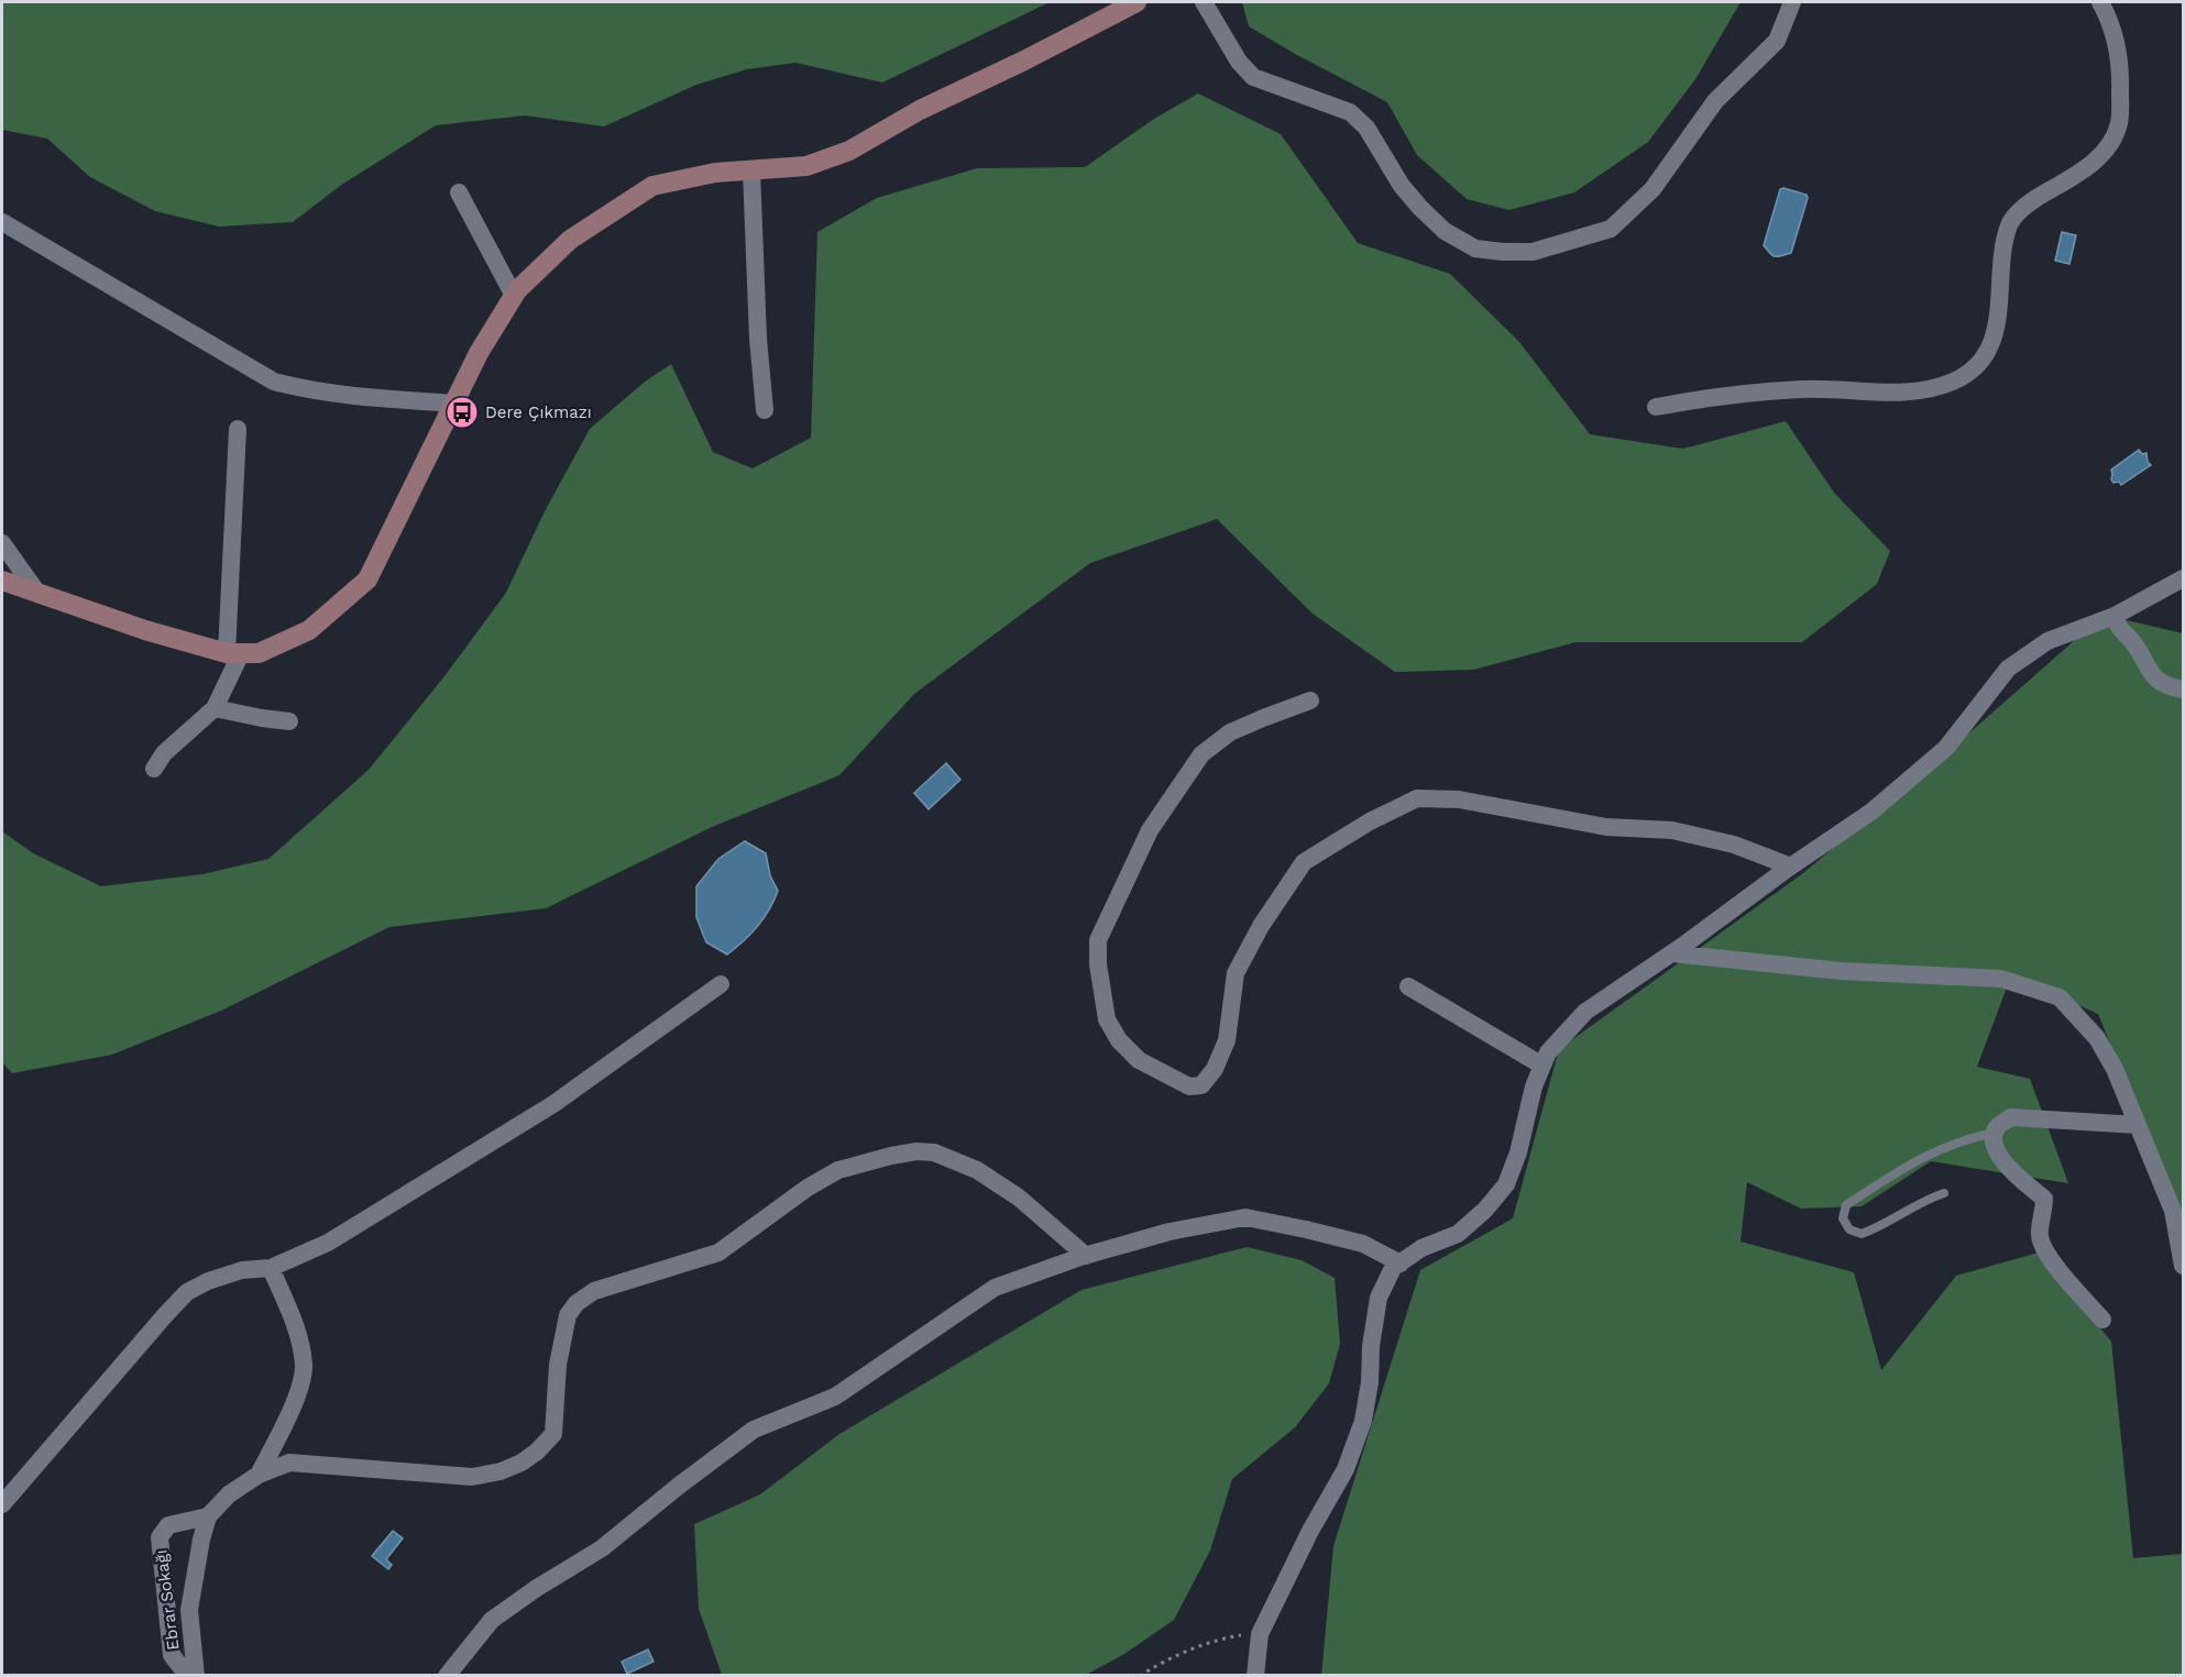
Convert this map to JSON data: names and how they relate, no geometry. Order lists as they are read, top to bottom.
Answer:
{
  "streets": {
    "street": ["Ebrar Sokağı"]
  },
  "places": {
    "bus stop": ["Dere Çıkmazı"]
  }
}
